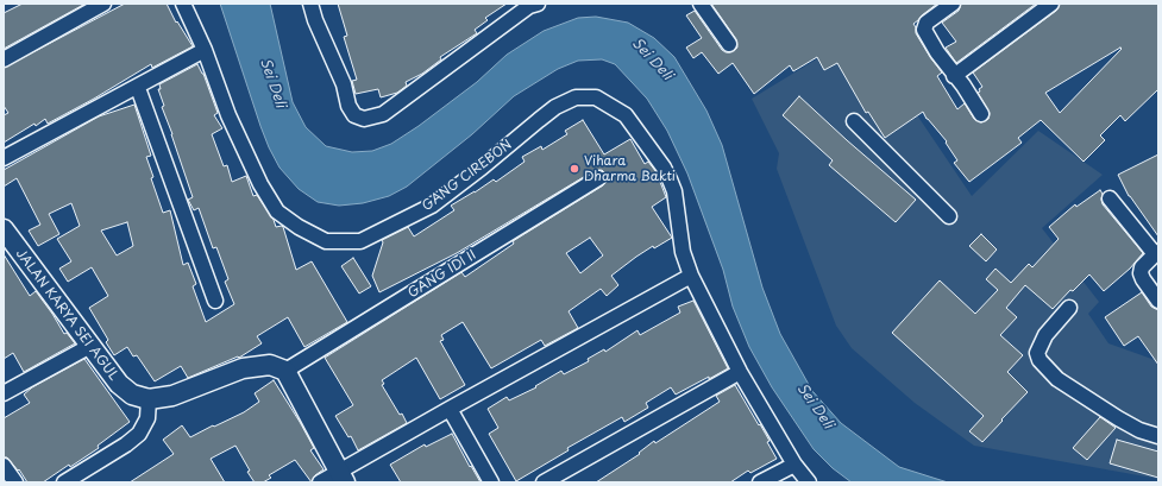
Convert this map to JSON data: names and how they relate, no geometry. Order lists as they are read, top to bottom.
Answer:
{
  "streets": {
    "main road": ["JALAN KARYA SEI AGUL"],
    "street": ["GANG CIREBON", "GANG IDI II"]
  },
  "crossings": [
    ["GANG IDI II", "JALAN KARYA SEI AGUL"]
  ],
  "water": ["Sei Deli"],
  "places": ["Vihara Dharma Bakti"]
}
